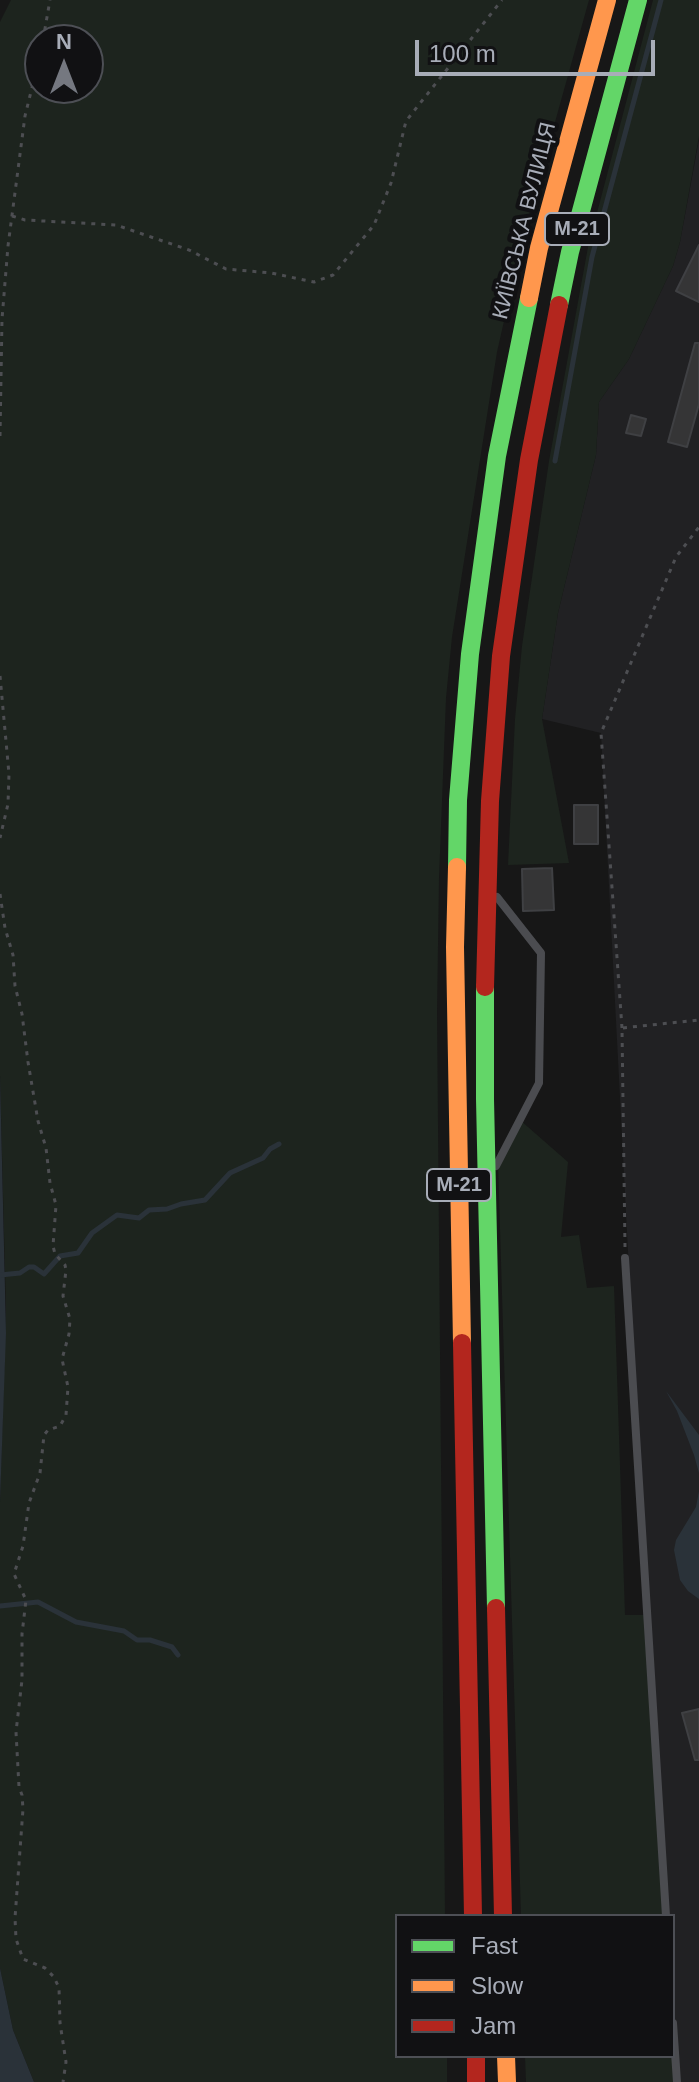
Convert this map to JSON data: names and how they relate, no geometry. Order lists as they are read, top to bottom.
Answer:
{
  "streets": {
    "highway": ["КИЇВСЬКА ВУЛИЦЯ", "М-21"]
  },
  "crossings": [
    ["КИЇВСЬКА ВУЛИЦЯ", "М-21"]
  ],
  "legend": ["Fast", "Slow", "Jam"],
  "scale_bar": "100 m",
  "north": "top"
}
